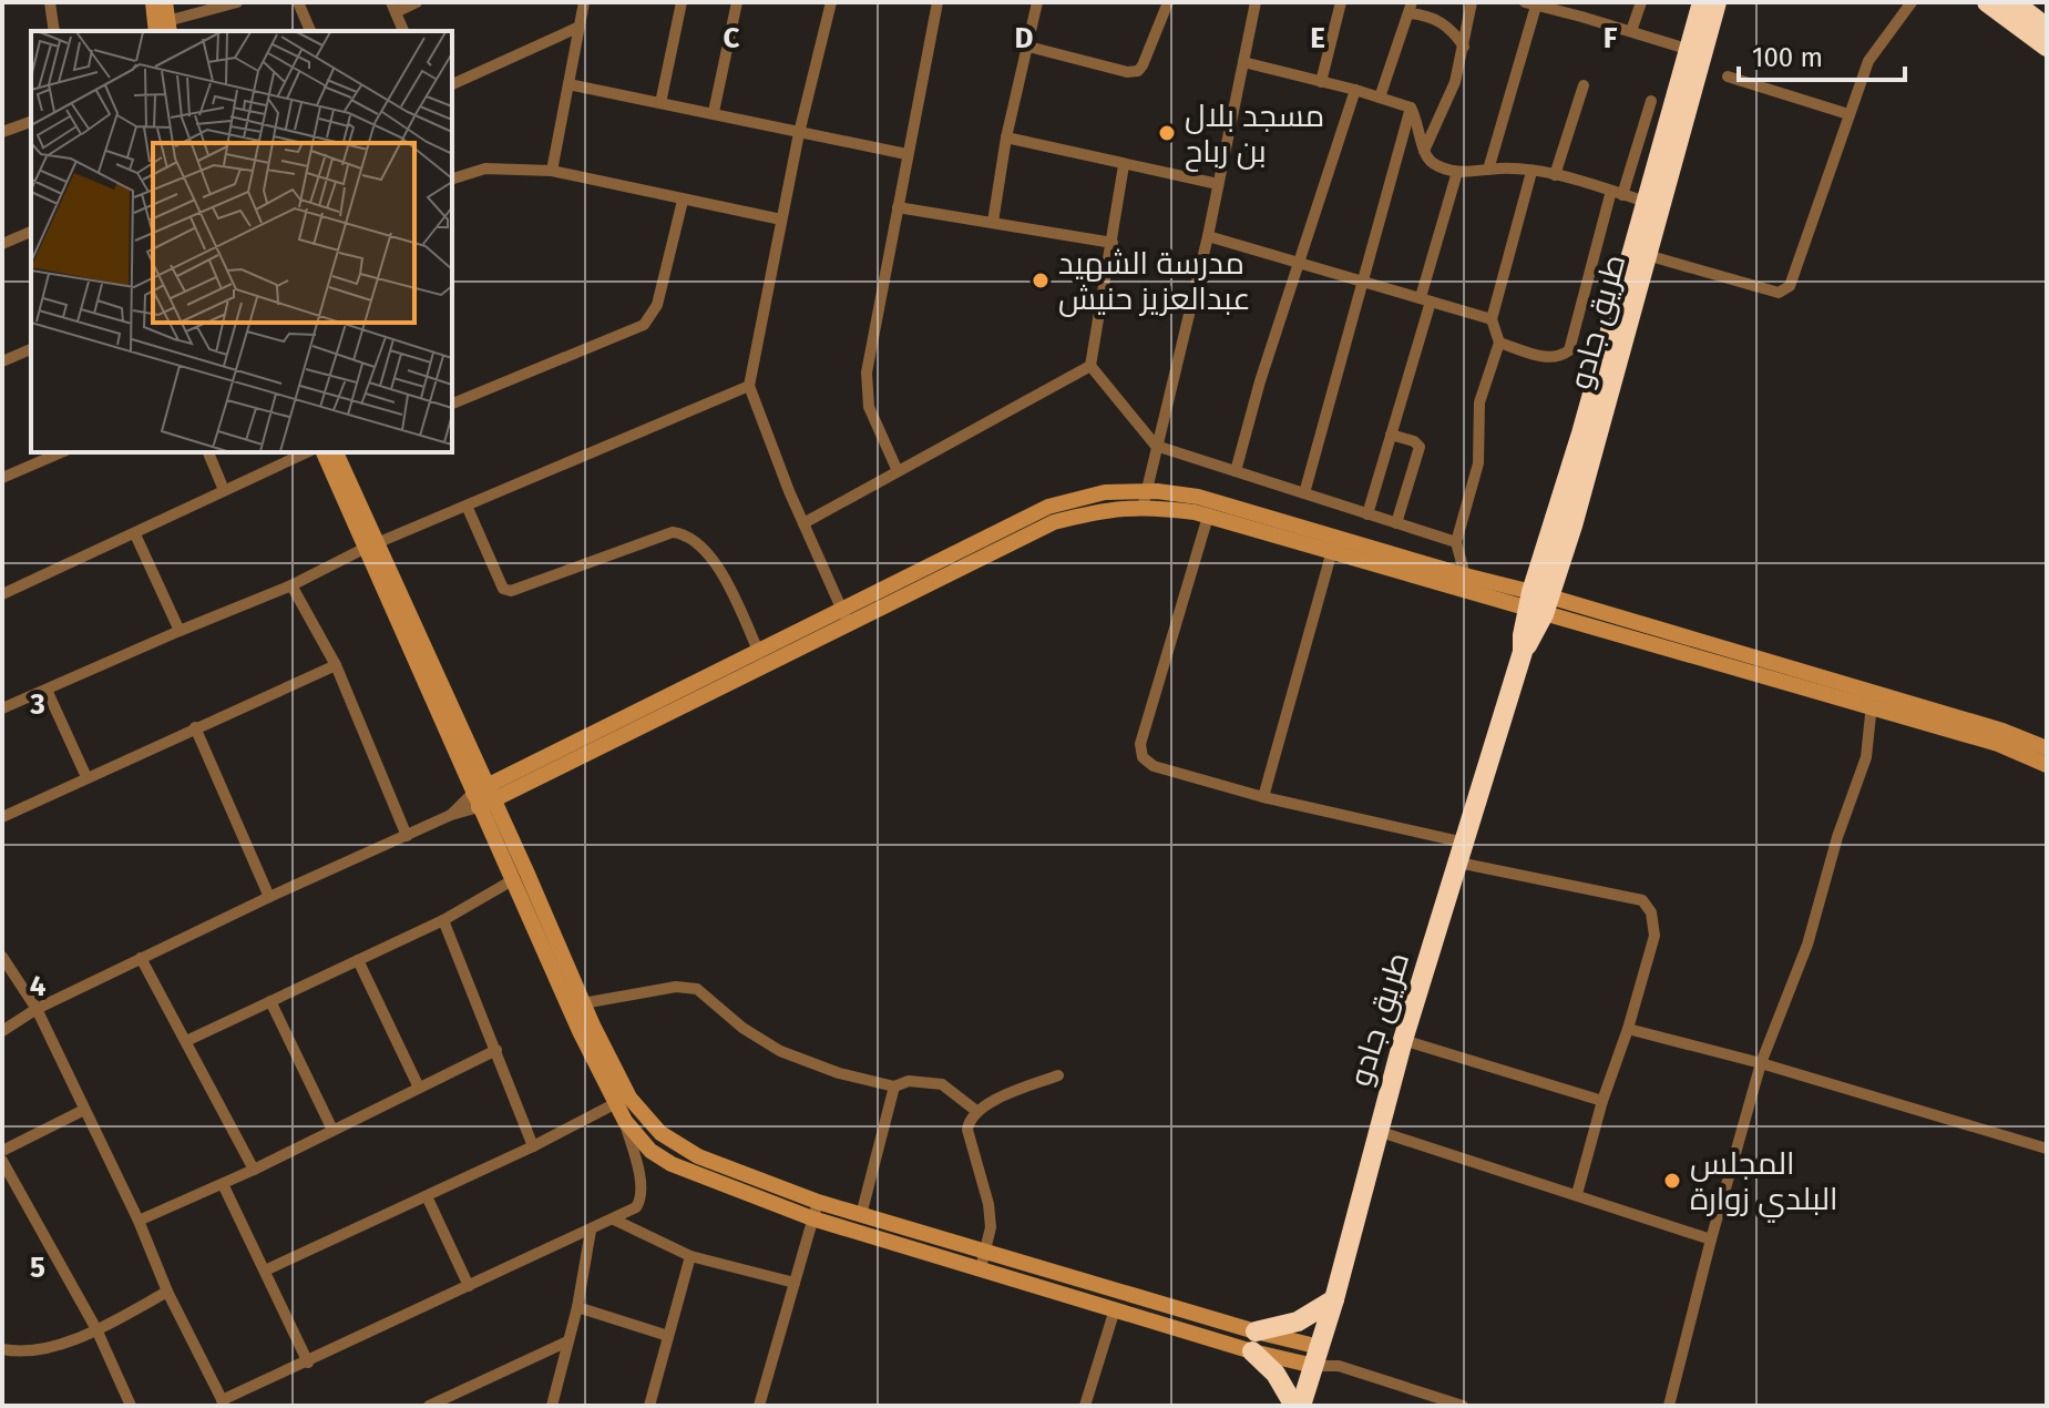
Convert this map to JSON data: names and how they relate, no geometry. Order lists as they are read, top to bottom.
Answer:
{
  "streets": {
    "highway": ["طريق جادو"]
  },
  "places": ["مسجد بلال بن رباح", "مدرسة الشهيد عبدالعزيز حنيش", "المجلس البلدي زوارة"],
  "scale_bar": "100 m",
  "grid": {
    "columns": [
      "C",
      "D",
      "E",
      "F"
    ],
    "rows": ["3", "4", "5"]
  }
}
